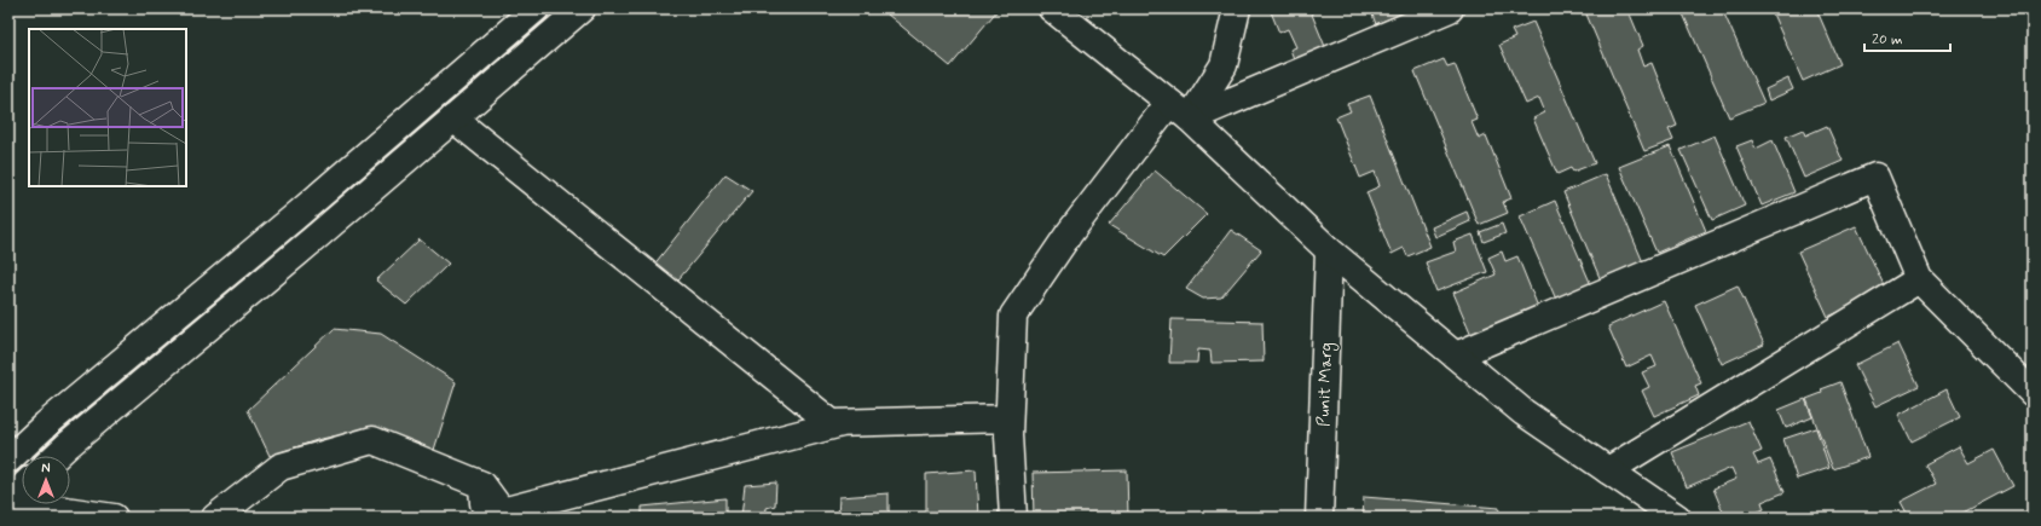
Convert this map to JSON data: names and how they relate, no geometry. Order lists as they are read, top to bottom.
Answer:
{
  "streets": {
    "street": ["Punit Marg"]
  },
  "scale_bar": "20 m",
  "north": "top"
}
